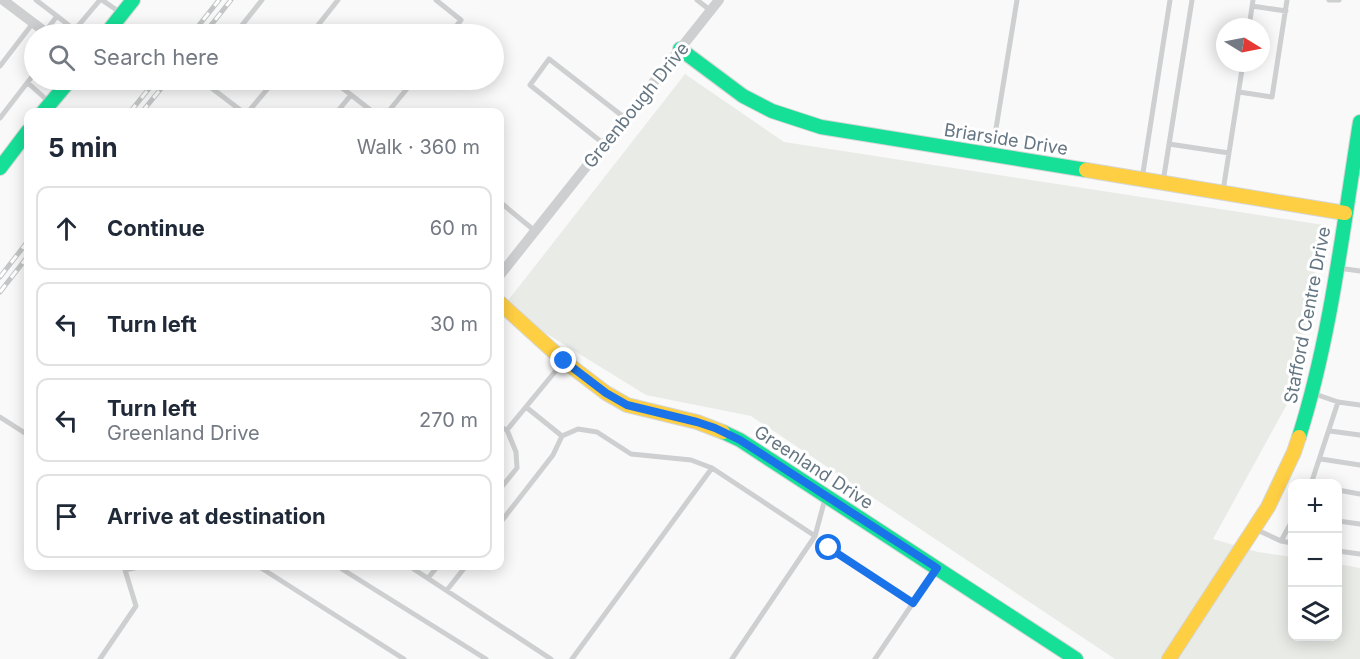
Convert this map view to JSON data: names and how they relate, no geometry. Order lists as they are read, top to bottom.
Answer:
{
  "streets": {
    "main road": ["Briarside Drive", "Stafford Centre Drive", "Greenland Drive"],
    "street": ["Greenbough Drive"]
  },
  "crossings": [
    ["Greenbough Drive", "Briarside Drive"],
    ["Briarside Drive", "Stafford Centre Drive"]
  ],
  "north": "right",
  "page": {
    "search": "Search here",
    "heading": ["5 min", "Walk · 360 m"],
    "list": [
      ["Continue", "60 m"],
      ["Turn left", "30 m"],
      ["Turn left", "Greenland Drive", "270 m"],
      "Arrive at destination"
    ],
    "map_buttons": ["+", "−"]
  }
}
